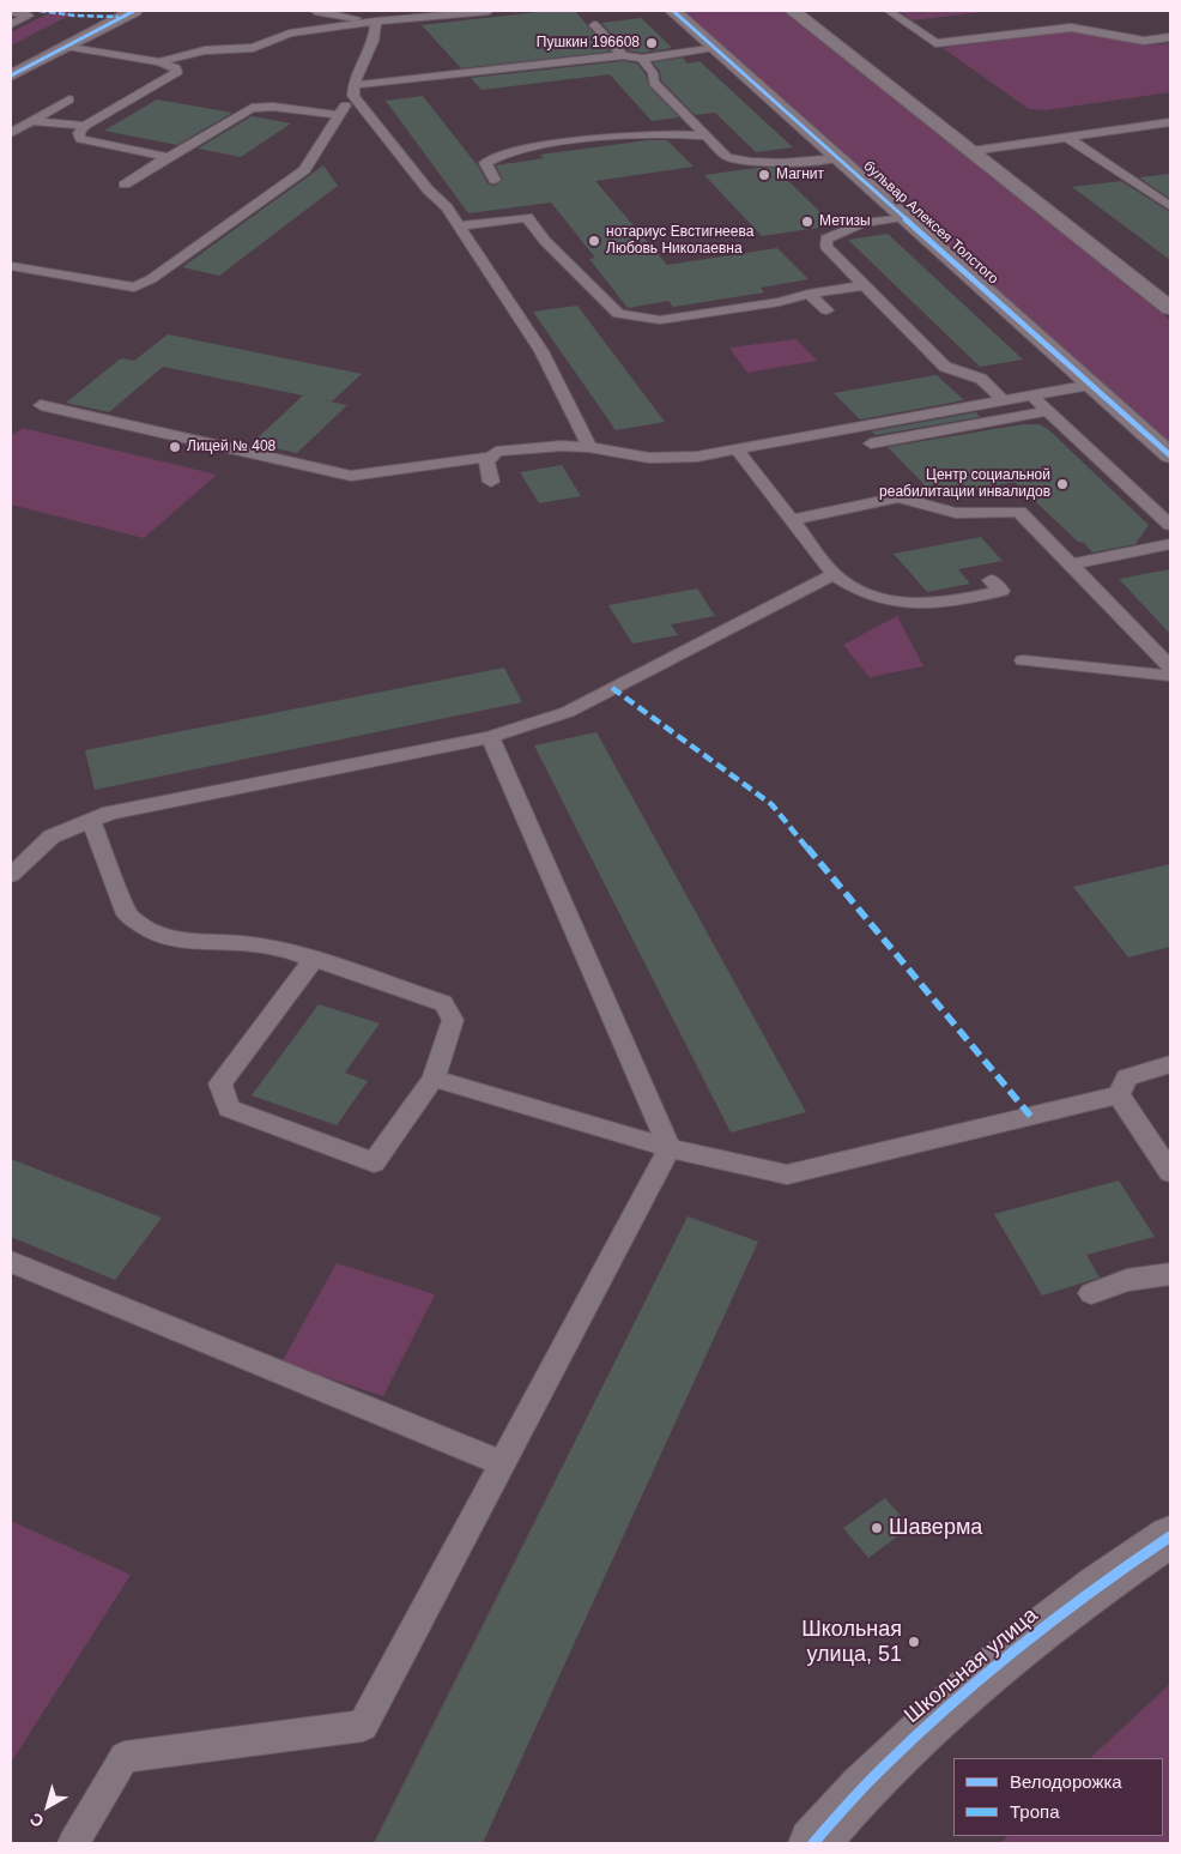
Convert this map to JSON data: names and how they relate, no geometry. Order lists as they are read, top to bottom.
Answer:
{
  "streets": {
    "street": ["бульвар Алексея Толстого", "Школьная улица"]
  },
  "places": [
    "Пушкин 196608",
    "Магнит",
    "Метизы",
    "нотариус Евстигнеева Любовь Николаевна",
    "Лицей № 408",
    "Центр социальной реабилитации инвалидов",
    "Шаверма",
    "Школьная улица, 51"
  ],
  "legend": ["Велодорожка", "Тропа"],
  "north": "bottom left"
}
